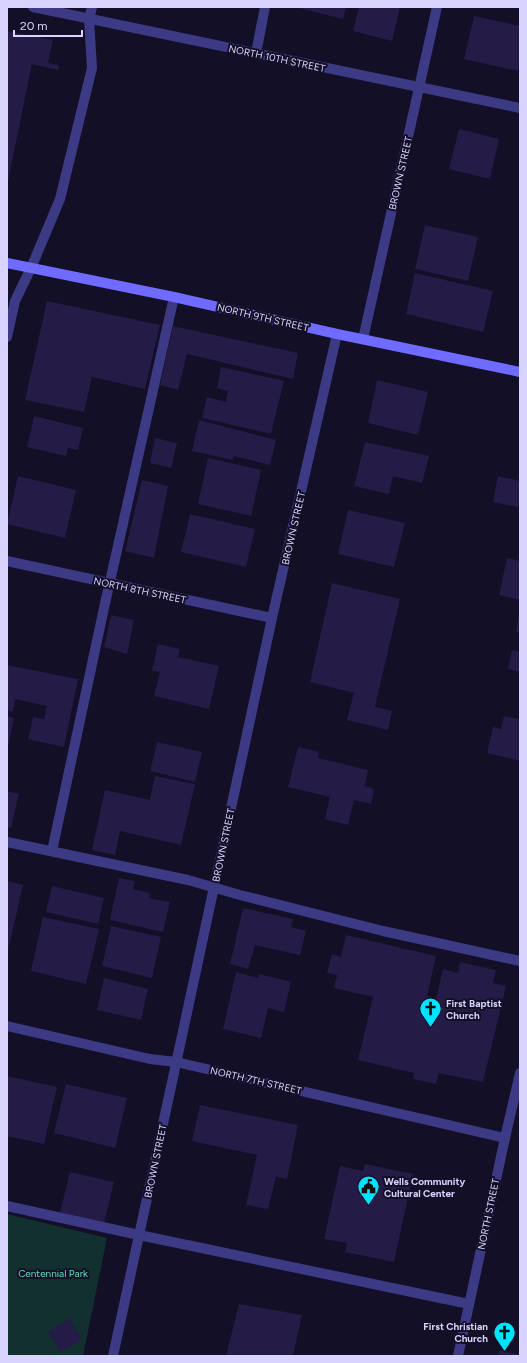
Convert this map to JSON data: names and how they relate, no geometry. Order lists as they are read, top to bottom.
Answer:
{
  "streets": {
    "main road": ["NORTH 9TH STREET"],
    "street": [
      "NORTH 10TH STREET",
      "BROWN STREET",
      "NORTH 8TH STREET",
      "NORTH 7TH STREET",
      "NORTH STREET"
    ]
  },
  "crossings": [
    ["NORTH 10TH STREET", "BROWN STREET"],
    ["BROWN STREET", "NORTH 9TH STREET"],
    ["BROWN STREET", "NORTH 8TH STREET"],
    ["BROWN STREET", "NORTH 7TH STREET"],
    ["NORTH 7TH STREET", "NORTH STREET"]
  ],
  "parks": ["Centennial Park"],
  "places": {
    "church": ["First Baptist Church", "First Christian Church"],
    "public building": ["Wells Community Cultural Center"]
  },
  "scale_bar": "20 m"
}
